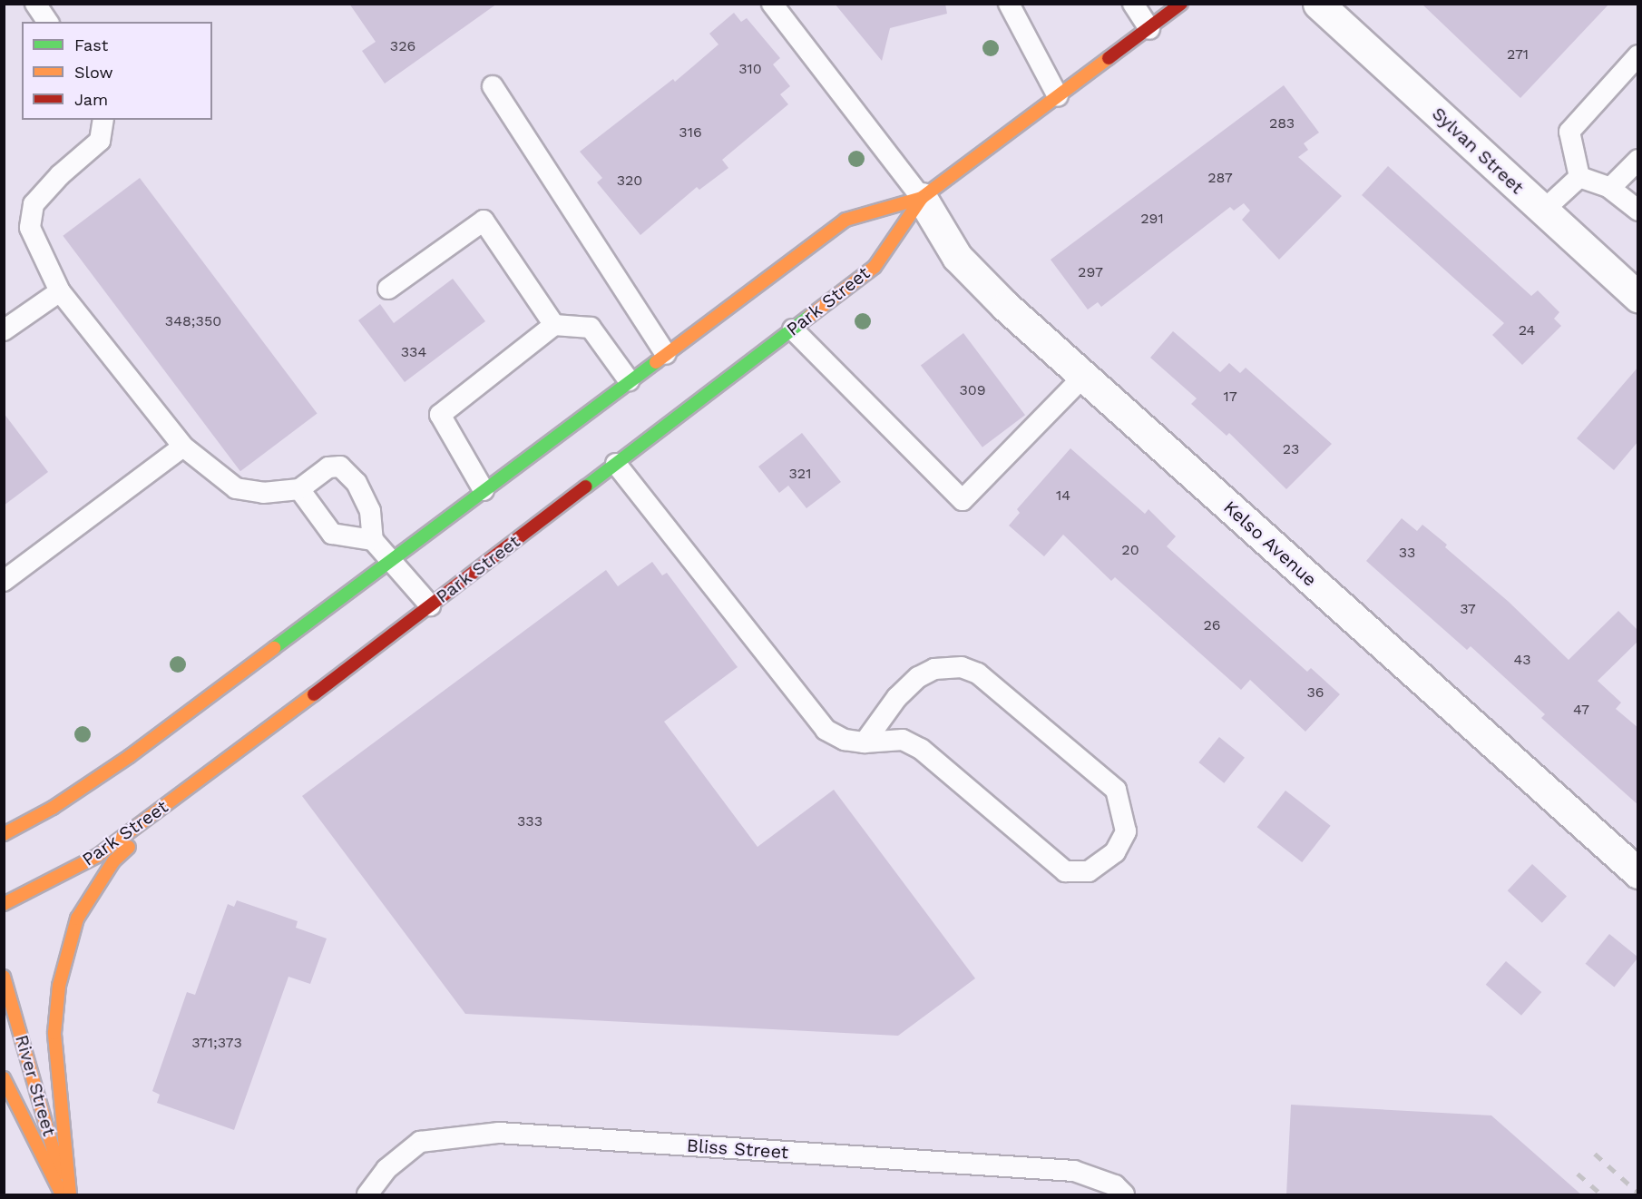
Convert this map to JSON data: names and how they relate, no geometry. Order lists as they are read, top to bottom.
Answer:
{
  "streets": {
    "main road": ["Park Street", "River Street"],
    "street": ["Sylvan Street", "Kelso Avenue"],
    "lane": ["Bliss Street"]
  },
  "crossings": [
    ["Park Street", "Kelso Avenue"]
  ],
  "house_numbers": [
    "326",
    "271",
    "310",
    "283",
    "316",
    "287",
    "320",
    "291",
    "297",
    "348;350",
    "24",
    "334",
    "309",
    "17",
    "23",
    "321",
    "14",
    "20",
    "33",
    "37",
    "26",
    "43",
    "36",
    "47",
    "333",
    "371;373"
  ],
  "legend": ["Fast", "Slow", "Jam"]
}
